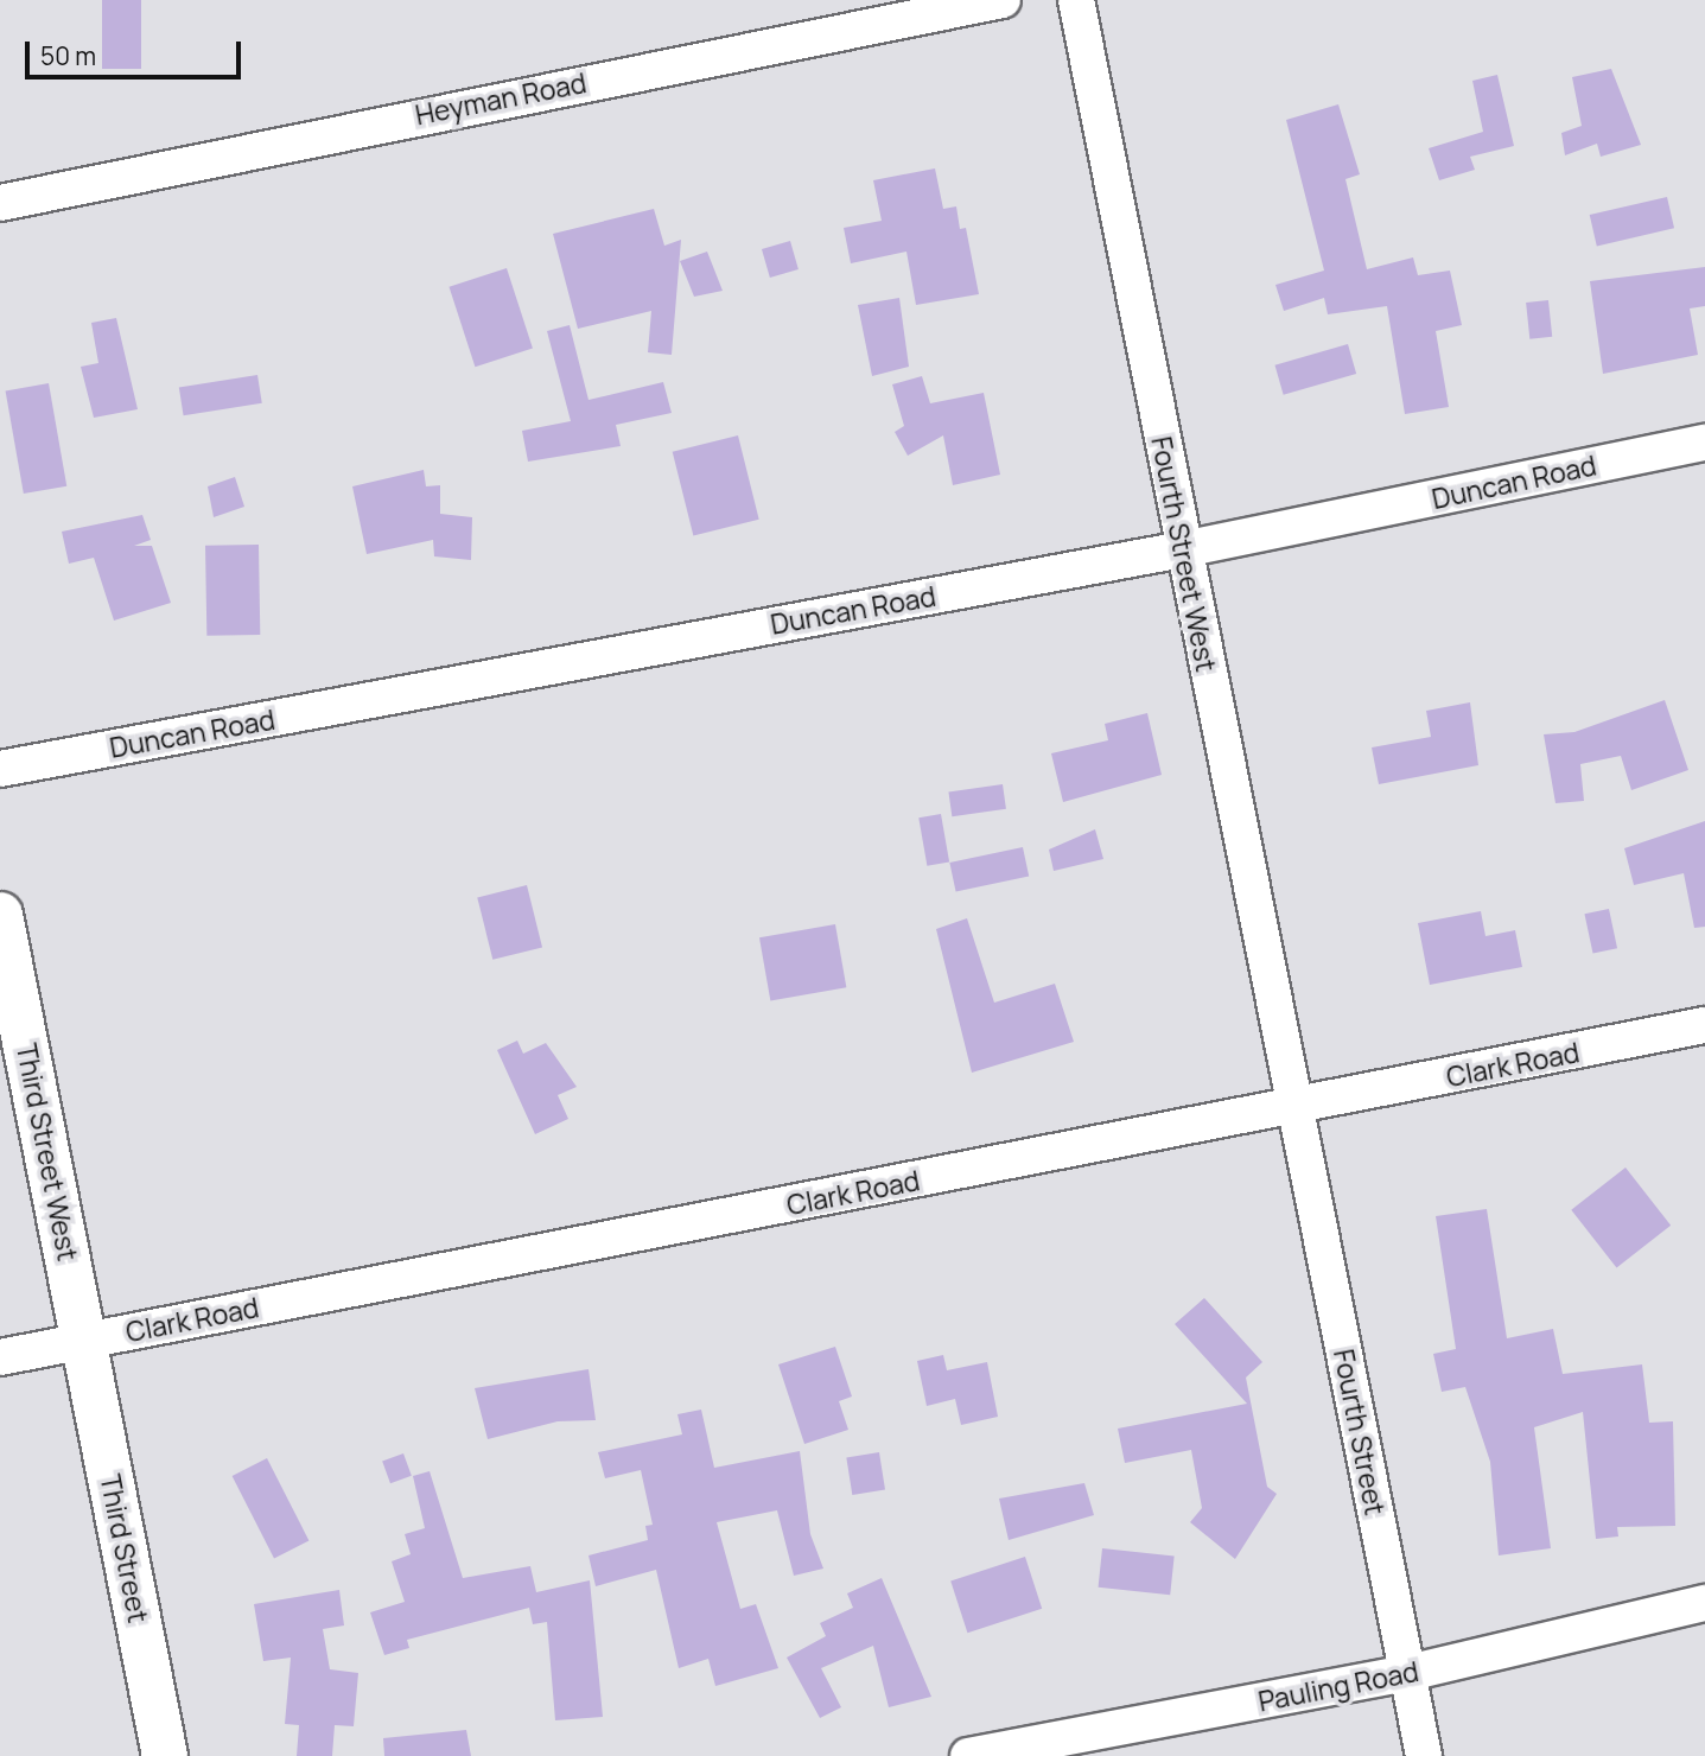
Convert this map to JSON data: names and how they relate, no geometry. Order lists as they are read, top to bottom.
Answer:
{
  "streets": {
    "main road": ["Third Street West", "Third Street"],
    "street": [
      "Heyman Road",
      "Duncan Road",
      "Fourth Street West",
      "Clark Road",
      "Fourth Street",
      "Pauling Road"
    ]
  },
  "crossings": [
    ["Duncan Road", "Fourth Street West"],
    ["Fourth Street West", "Clark Road"],
    ["Fourth Street West", "Fourth Street"],
    ["Clark Road", "Third Street West"],
    ["Clark Road", "Fourth Street"],
    ["Clark Road", "Third Street"],
    ["Third Street West", "Third Street"],
    ["Fourth Street", "Pauling Road"]
  ],
  "scale_bar": "50 m"
}
